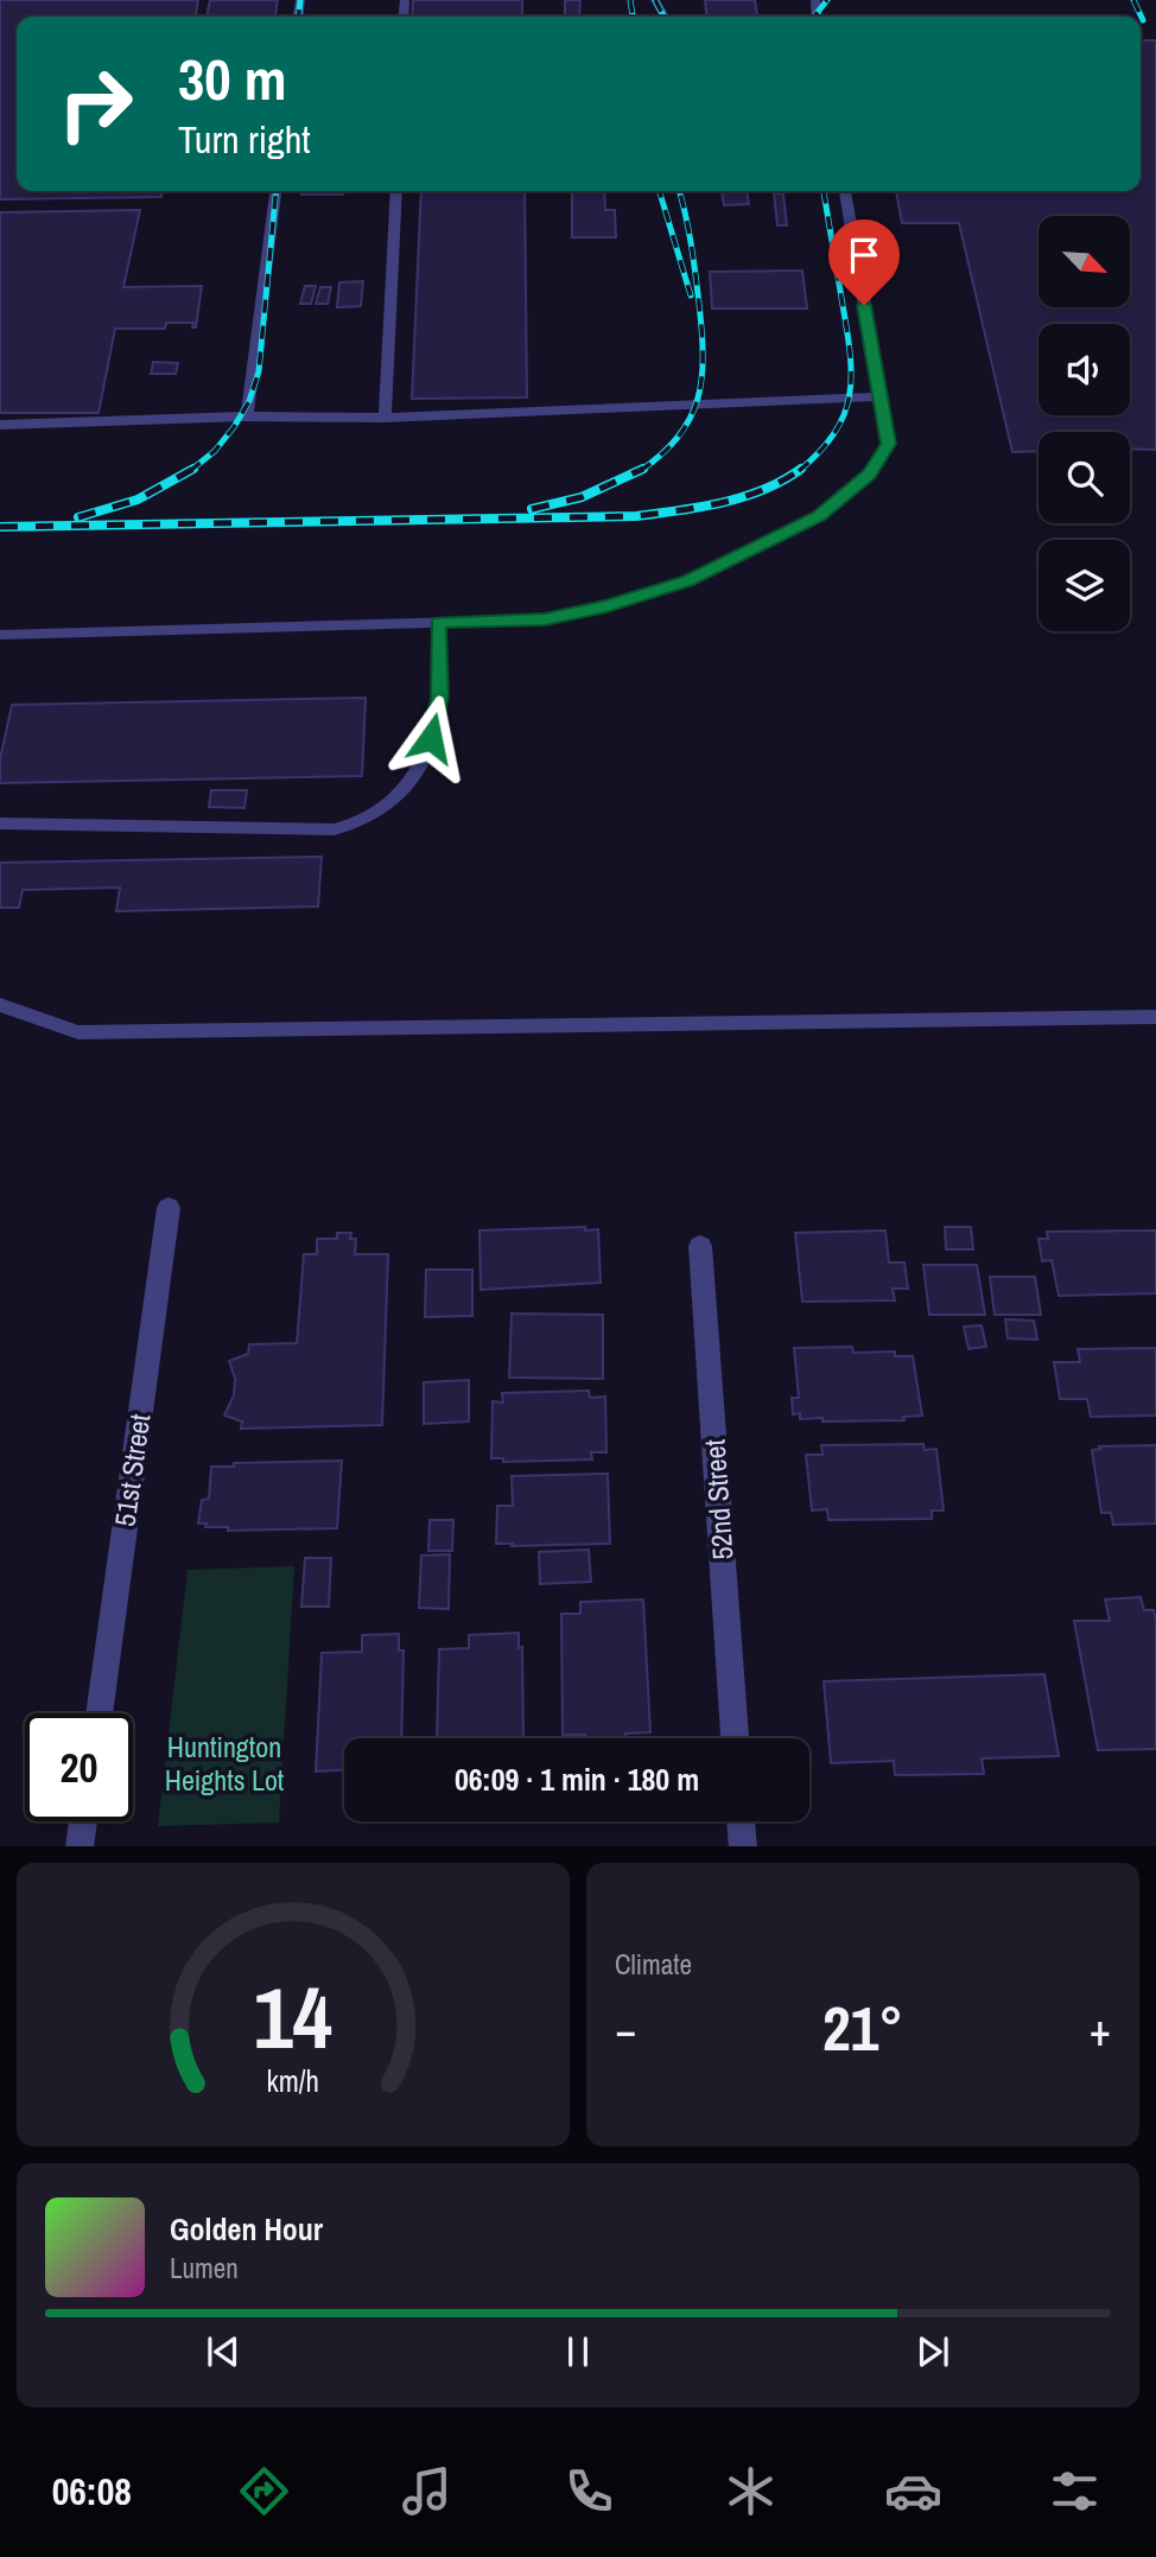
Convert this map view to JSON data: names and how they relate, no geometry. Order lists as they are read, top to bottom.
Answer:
{
  "streets": {
    "street": ["51st Street", "52nd Street"]
  },
  "parks": ["Huntington Heights Lot"],
  "north": "bottom right",
  "page": {
    "turn": ["30 m", "Turn right"],
    "limit": "20",
    "trip": "06:09 · 1 min · 180 m",
    "tile": "Climate",
    "heat": ["−", "21°", "+"],
    "song": ["Golden Hour", "Lumen"],
    "tabs": "06:08",
    "gauge": ["14", "km/h"]
  }
}
